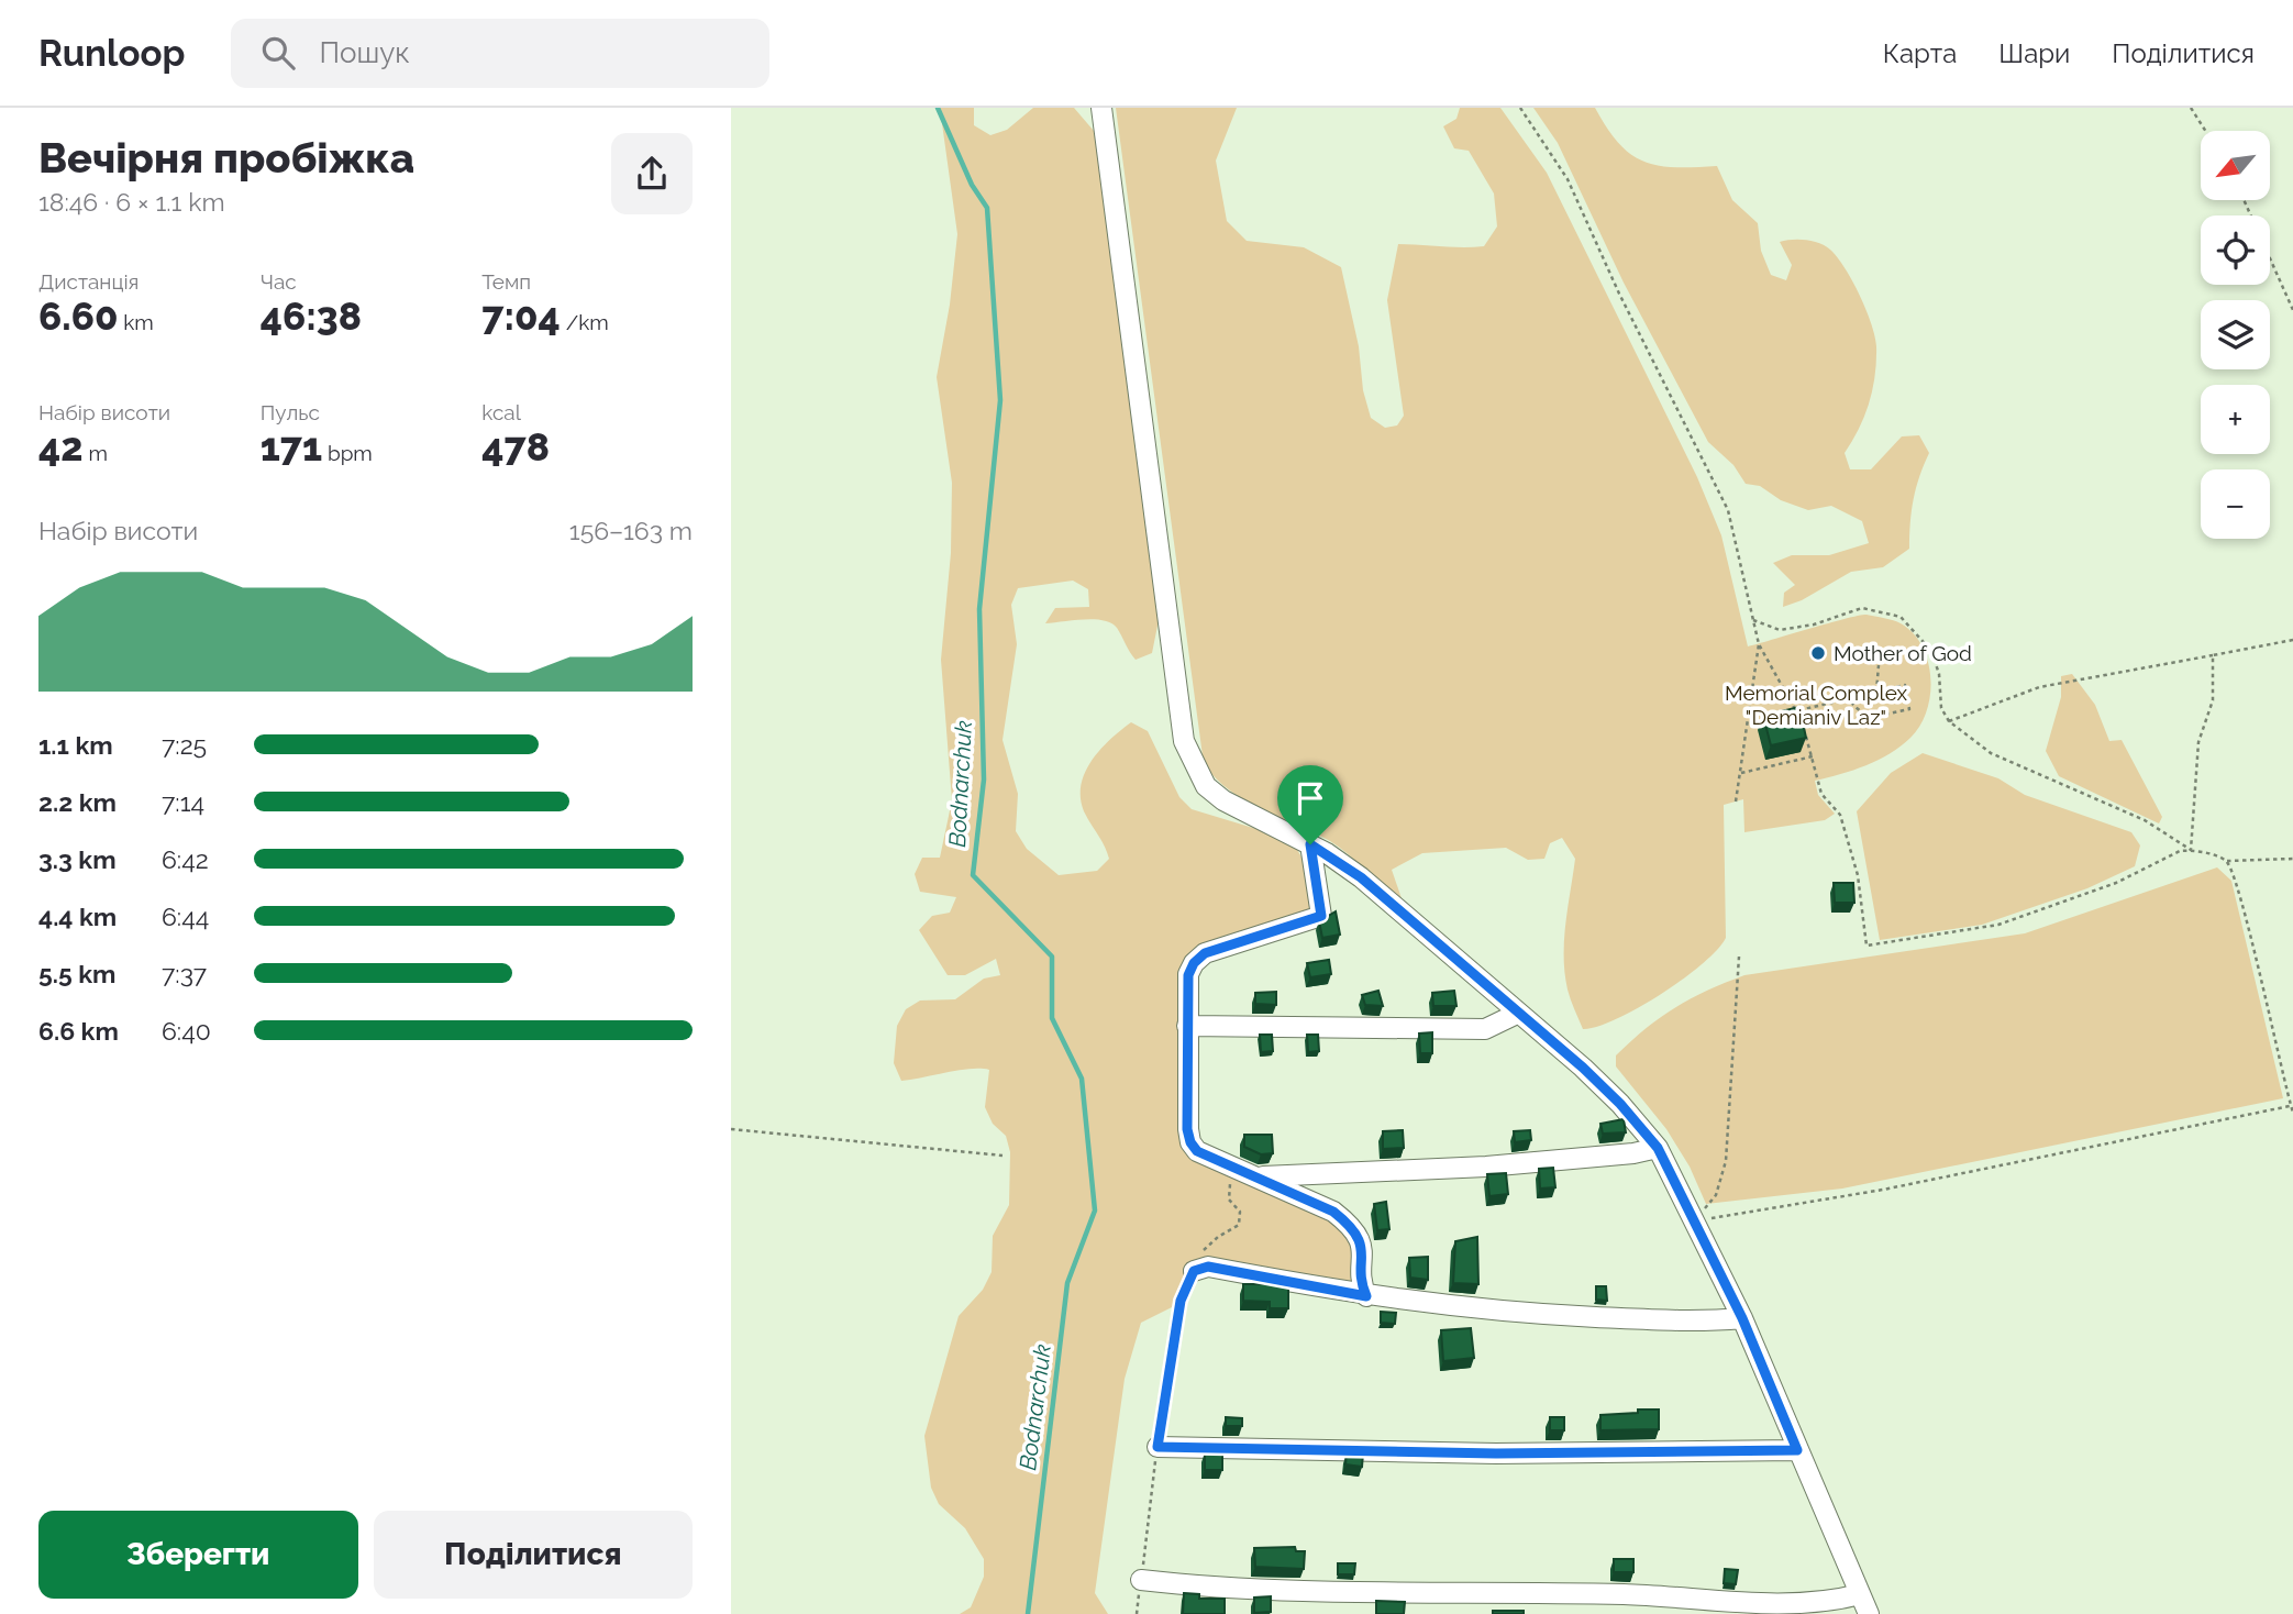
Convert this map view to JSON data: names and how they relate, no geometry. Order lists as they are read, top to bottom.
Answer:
{
  "water": ["Bodnarchuk"],
  "parks": ["Memorial Complex \"Demianiv Laz\""],
  "places": ["Mother of God"],
  "north": "bottom left",
  "page": {
    "header": "Runloop",
    "search": "Пошук",
    "nav": ["Карта", "Шари", "Поділитися"],
    "heading": ["Вечірня пробіжка", "18:46 · 6 × 1.1 km"],
    "map_buttons": ["+", "−"],
    "stats": [
      ["Дистанція", "6.60 km"],
      ["Час", "46:38"],
      ["Темп", "7:04 /km"],
      ["Набір висоти", "42 m"],
      ["Пульс", "171 bpm"],
      ["kcal", "478"]
    ],
    "chart": ["Набір висоти", "156–163 m"],
    "list": [
      {
        "name": "1.1 km",
        "note": "7:25"
      },
      {
        "name": "2.2 km",
        "note": "7:14"
      },
      {
        "name": "3.3 km",
        "note": "6:42"
      },
      {
        "name": "4.4 km",
        "note": "6:44"
      },
      {
        "name": "5.5 km",
        "note": "7:37"
      },
      {
        "name": "6.6 km",
        "note": "6:40"
      }
    ],
    "buttons": ["Зберегти", "Поділитися"]
  }
}
